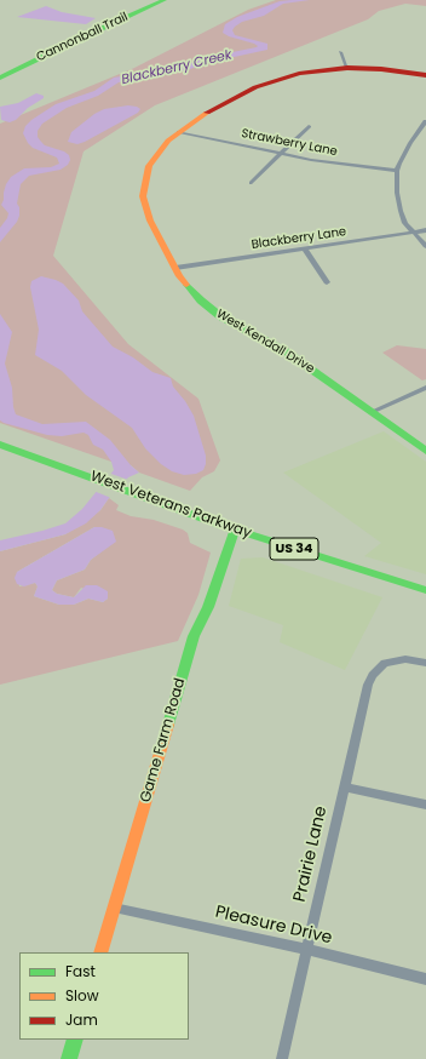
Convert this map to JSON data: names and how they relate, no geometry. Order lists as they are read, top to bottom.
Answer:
{
  "streets": {
    "street": [
      "Cannonball Trail",
      "Strawberry Lane",
      "Blackberry Lane",
      "West Kendall Drive",
      "West Veterans Parkway",
      "US 34",
      "Game Farm Road",
      "Prairie Lane",
      "Pleasure Drive"
    ]
  },
  "crossings": [
    ["Strawberry Lane", "West Kendall Drive"],
    ["Blackberry Lane", "West Kendall Drive"],
    ["West Veterans Parkway", "Game Farm Road"],
    ["Game Farm Road", "Pleasure Drive"],
    ["Prairie Lane", "Pleasure Drive"]
  ],
  "water": ["Blackberry Creek"],
  "legend": ["Fast", "Slow", "Jam"]
}
